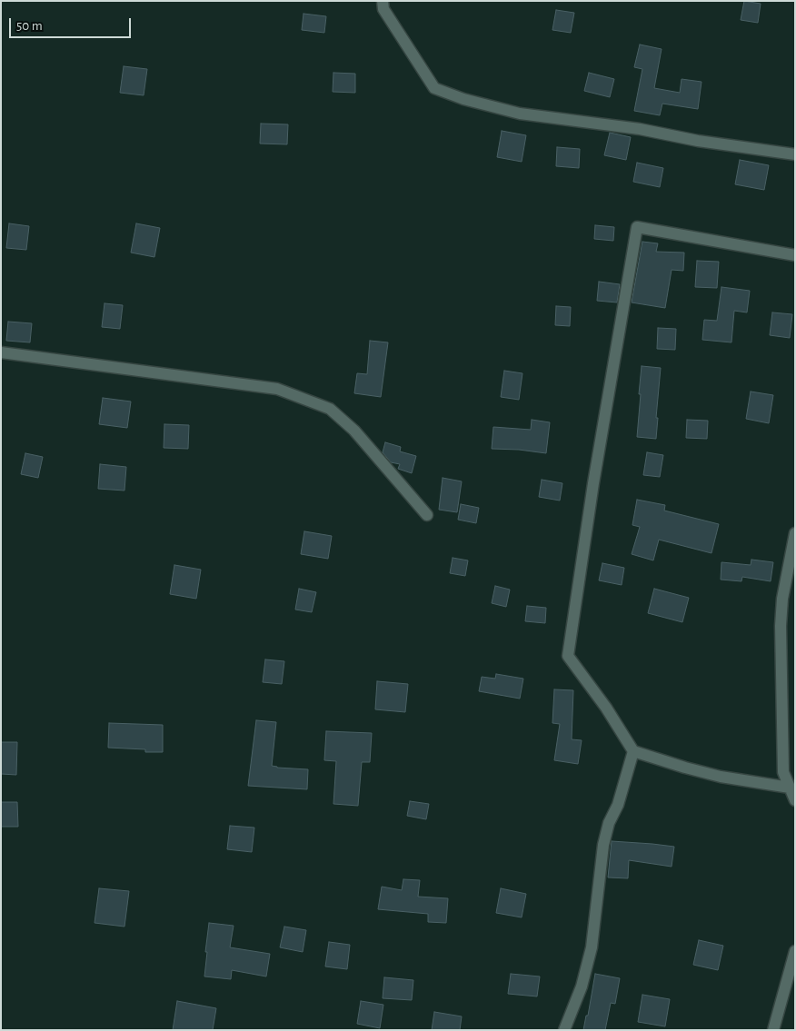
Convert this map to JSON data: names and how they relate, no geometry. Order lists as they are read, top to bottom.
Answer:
{
  "scale_bar": "50 m"
}
